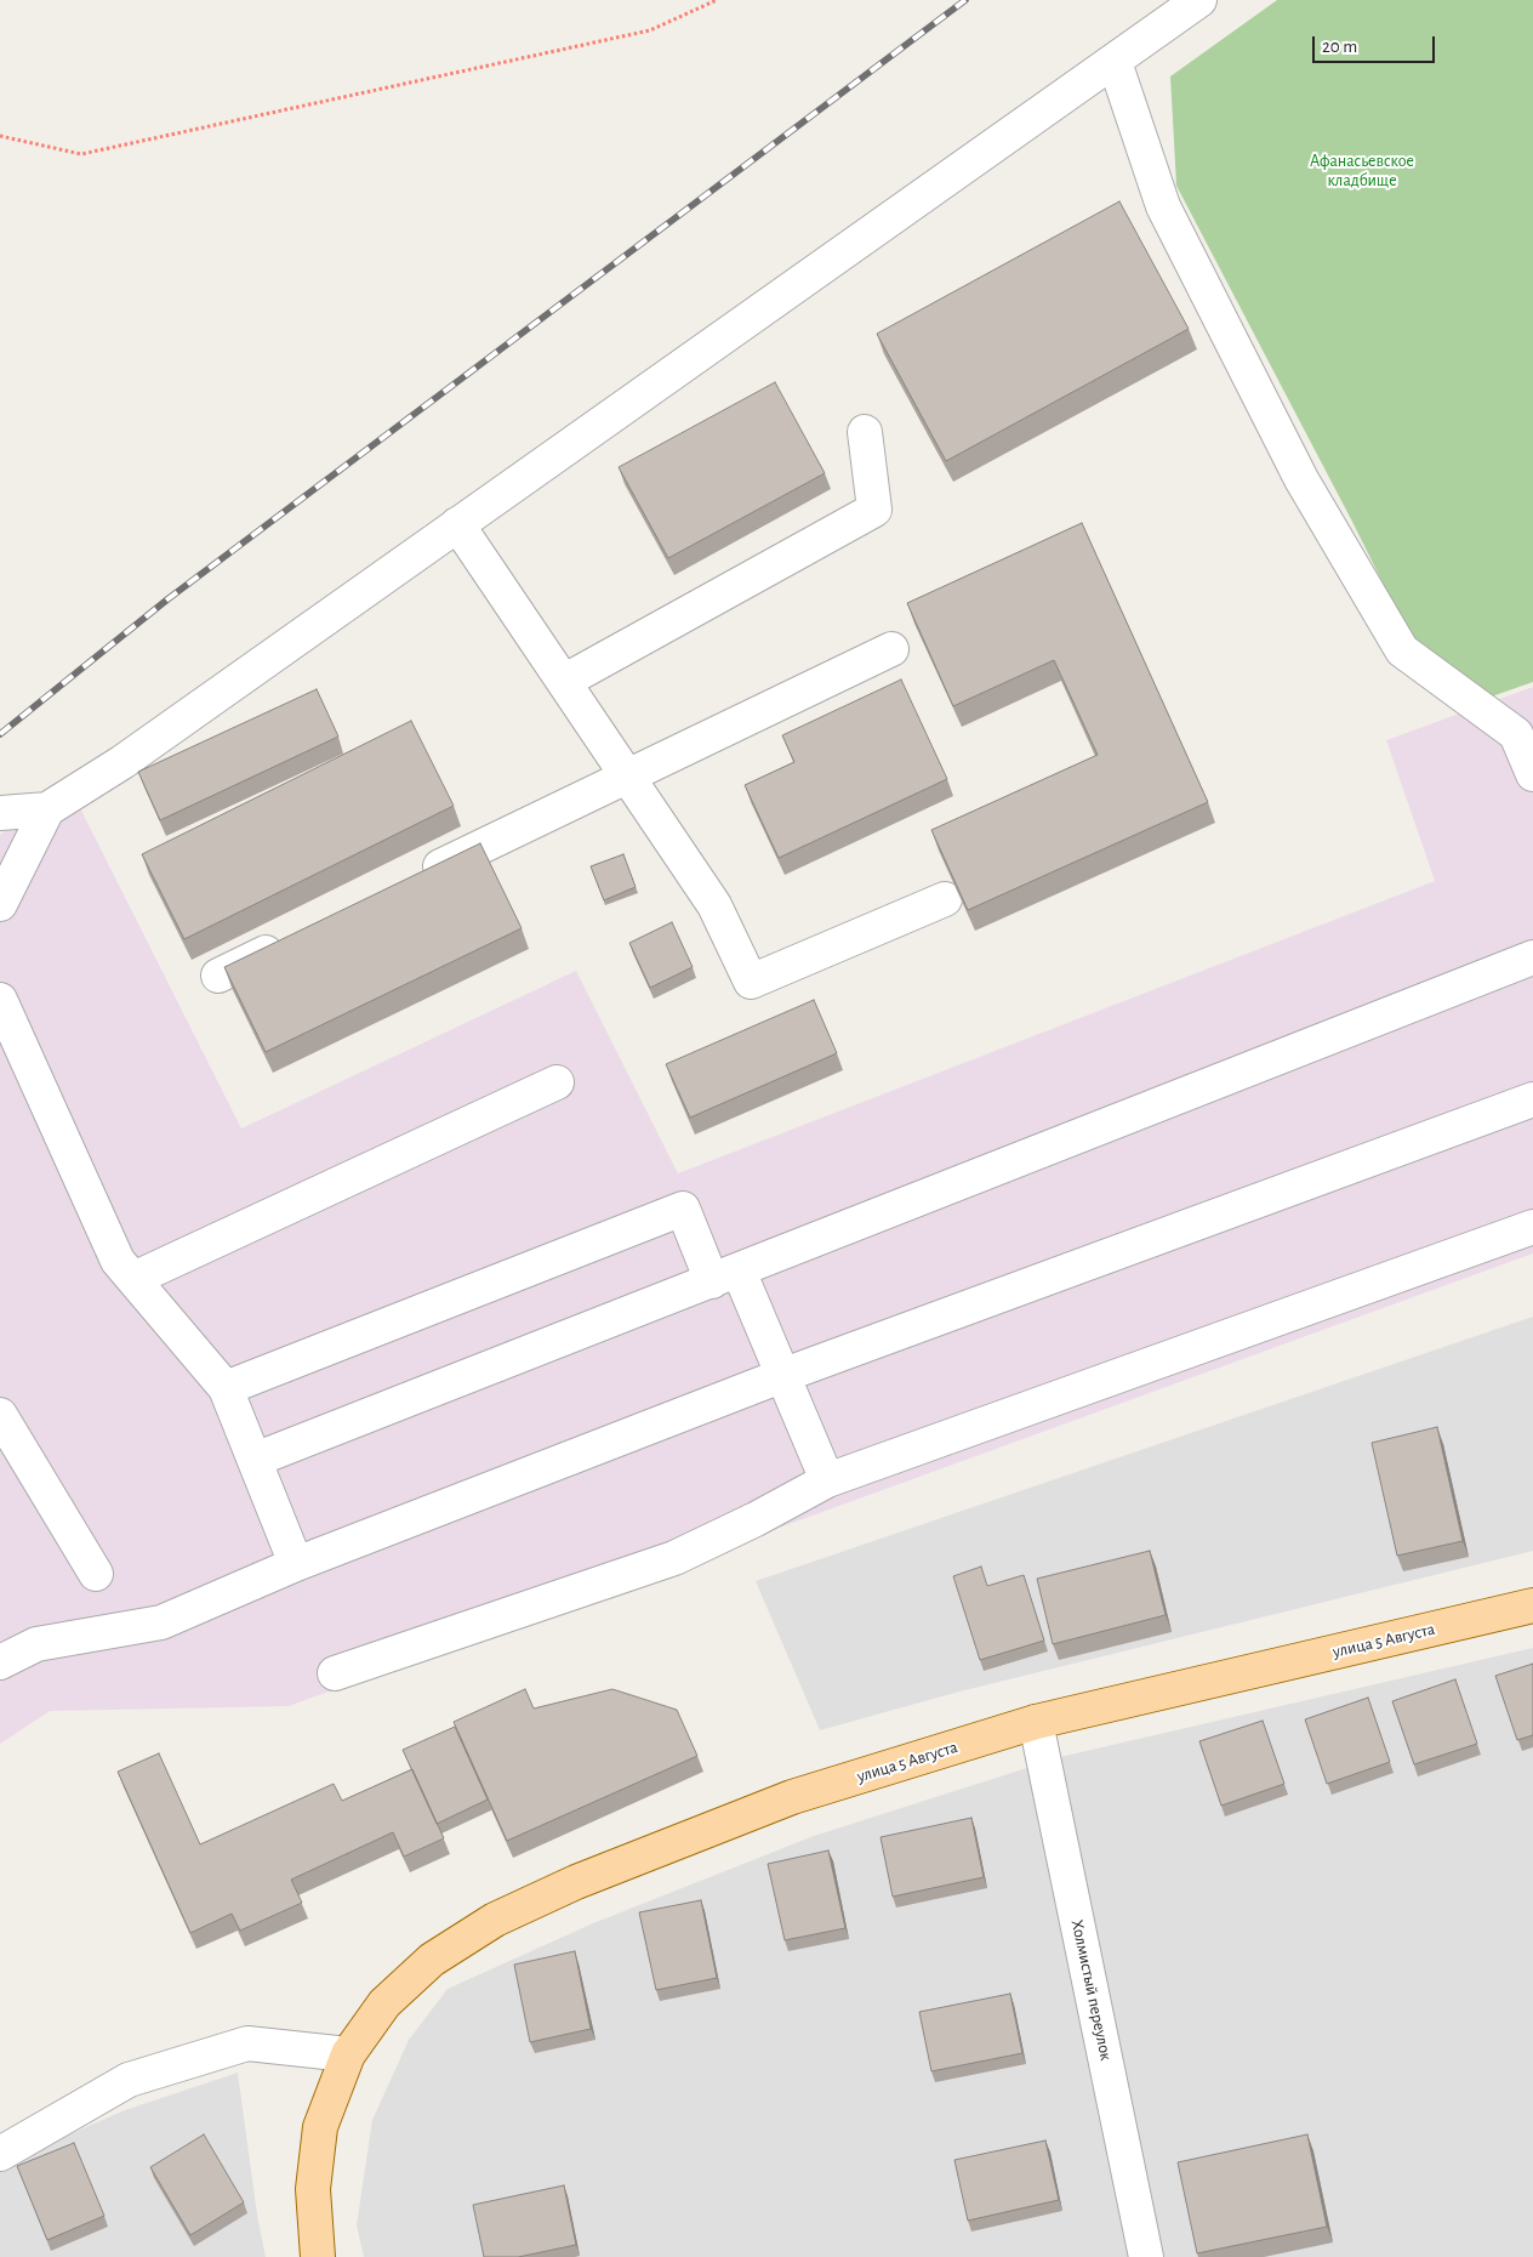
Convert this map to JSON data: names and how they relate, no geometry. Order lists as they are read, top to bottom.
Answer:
{
  "streets": {
    "main road": ["улица 5 Августа"],
    "street": ["Холмистый переулок"]
  },
  "crossings": [
    ["улица 5 Августа", "Холмистый переулок"]
  ],
  "parks": ["Афанасьевское кладбище"],
  "scale_bar": "20 m"
}
